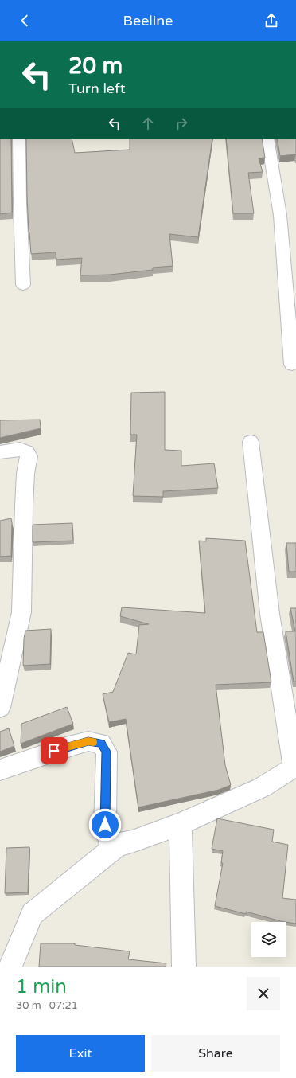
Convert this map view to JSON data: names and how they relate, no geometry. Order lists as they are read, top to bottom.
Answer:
{
  "page": {
    "header": "Beeline",
    "turn": ["20 m", "Turn left"],
    "heading": ["1 min", "30 m · 07:21"],
    "buttons": ["Exit", "Share"]
  }
}
